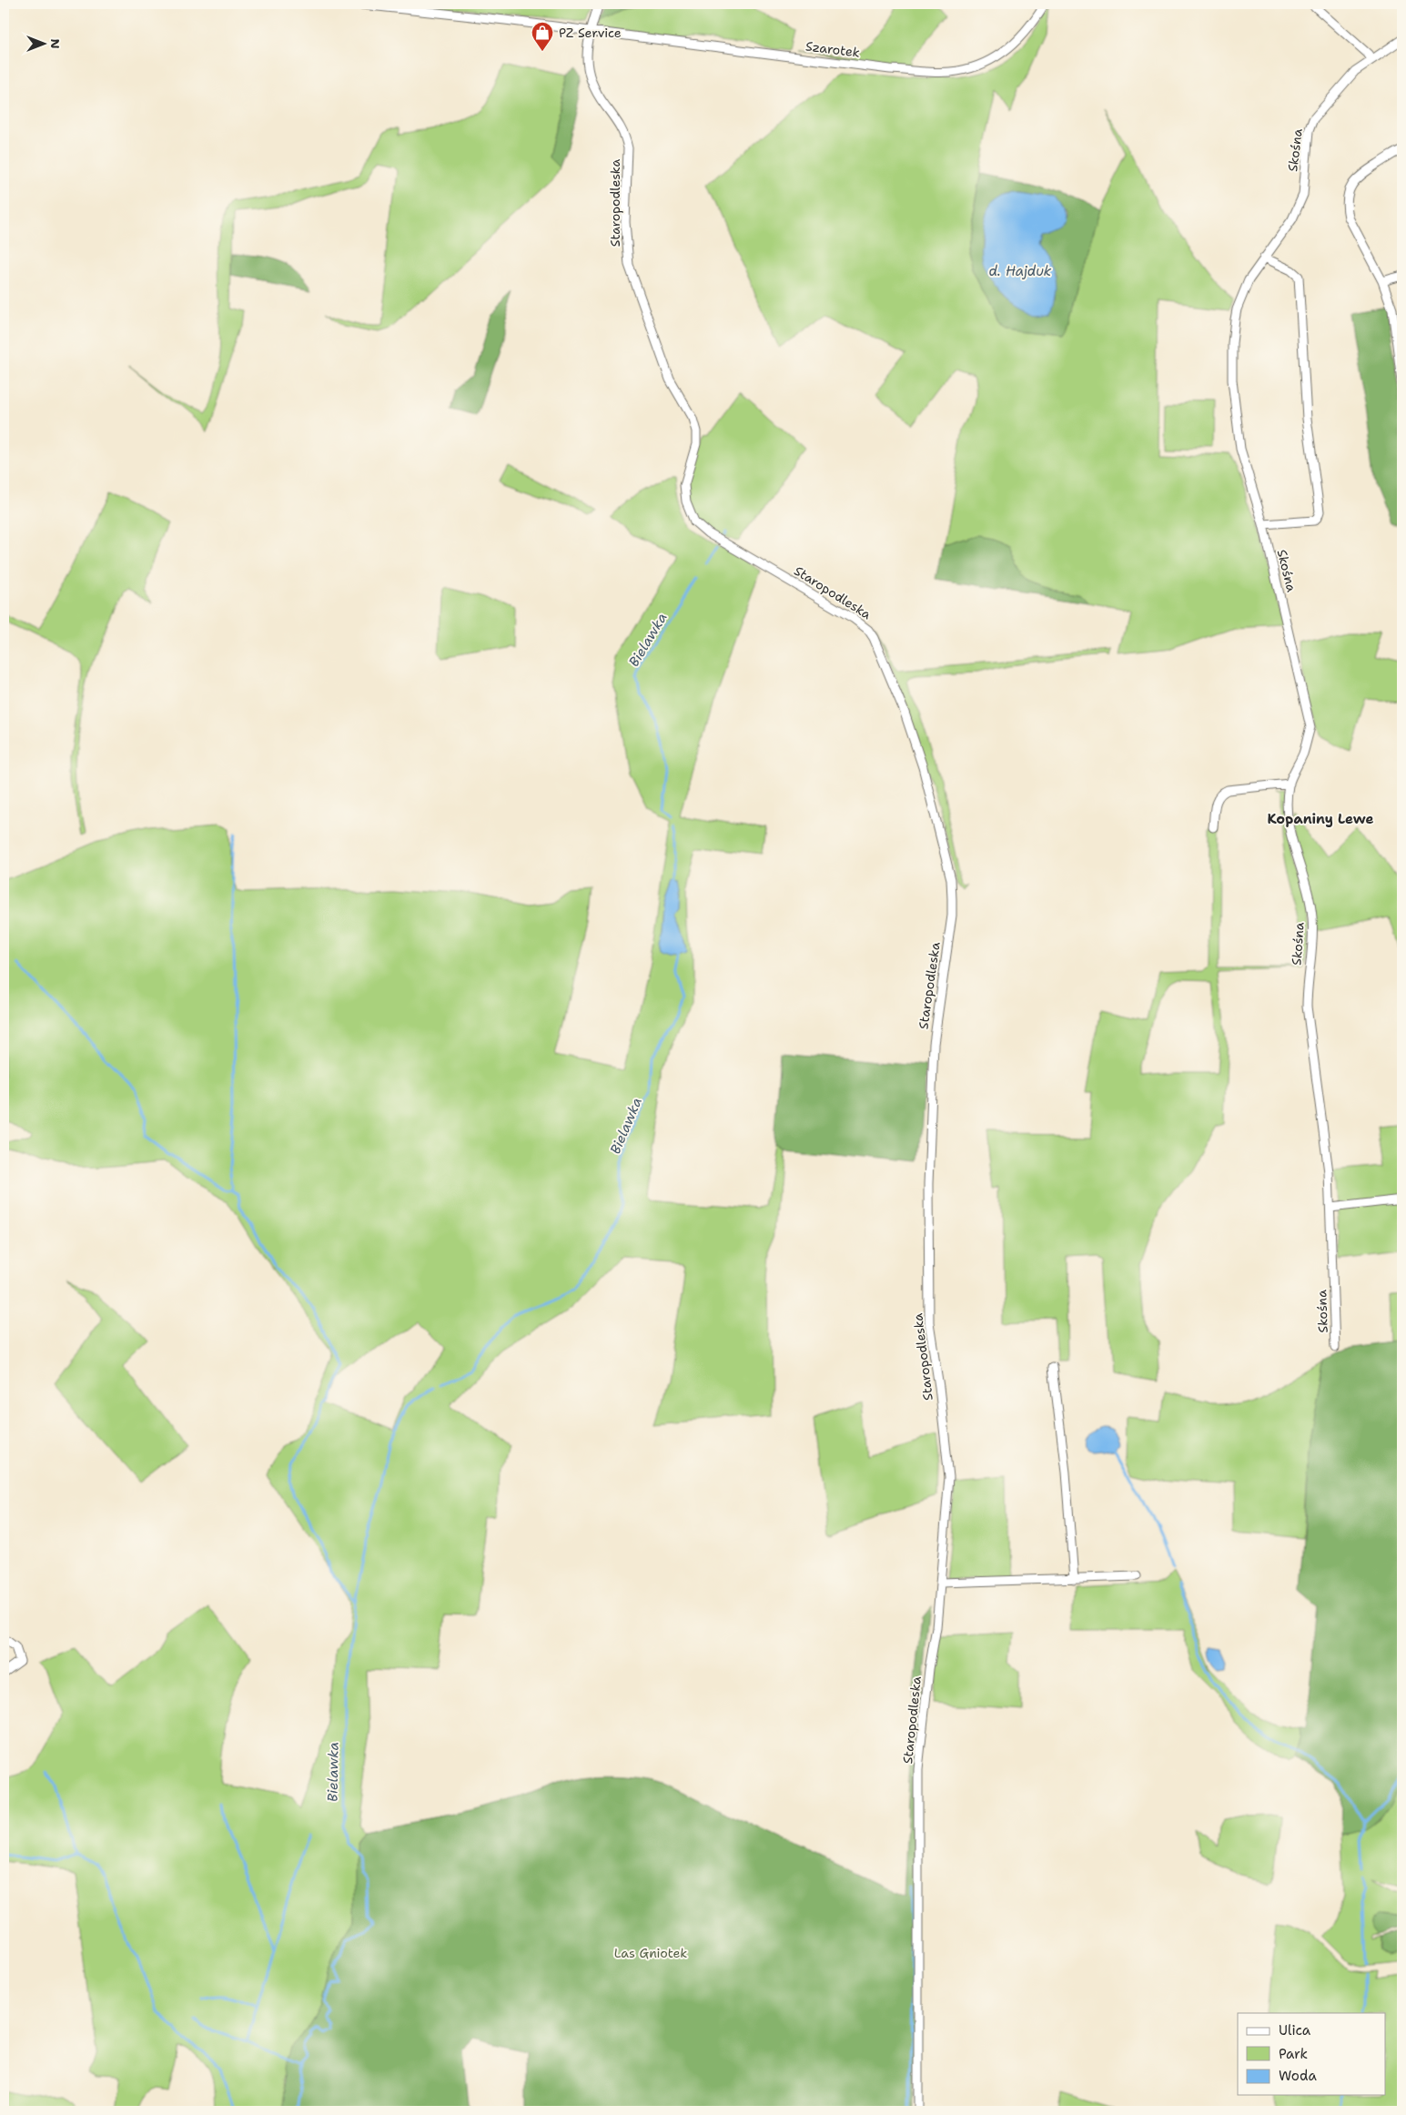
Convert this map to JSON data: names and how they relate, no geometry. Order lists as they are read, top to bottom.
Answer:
{
  "streets": {
    "street": ["Szarotek", "Skośna", "Staropodleska"]
  },
  "crossings": [
    ["Szarotek", "Staropodleska"]
  ],
  "districts": ["Kopaniny Lewe"],
  "water": ["d. Hajduk", "Bielawka"],
  "parks": ["Las Gniotek"],
  "places": {
    "shop": ["PZ Service"]
  },
  "legend": ["Ulica", "Park", "Woda"],
  "north": "right"
}
